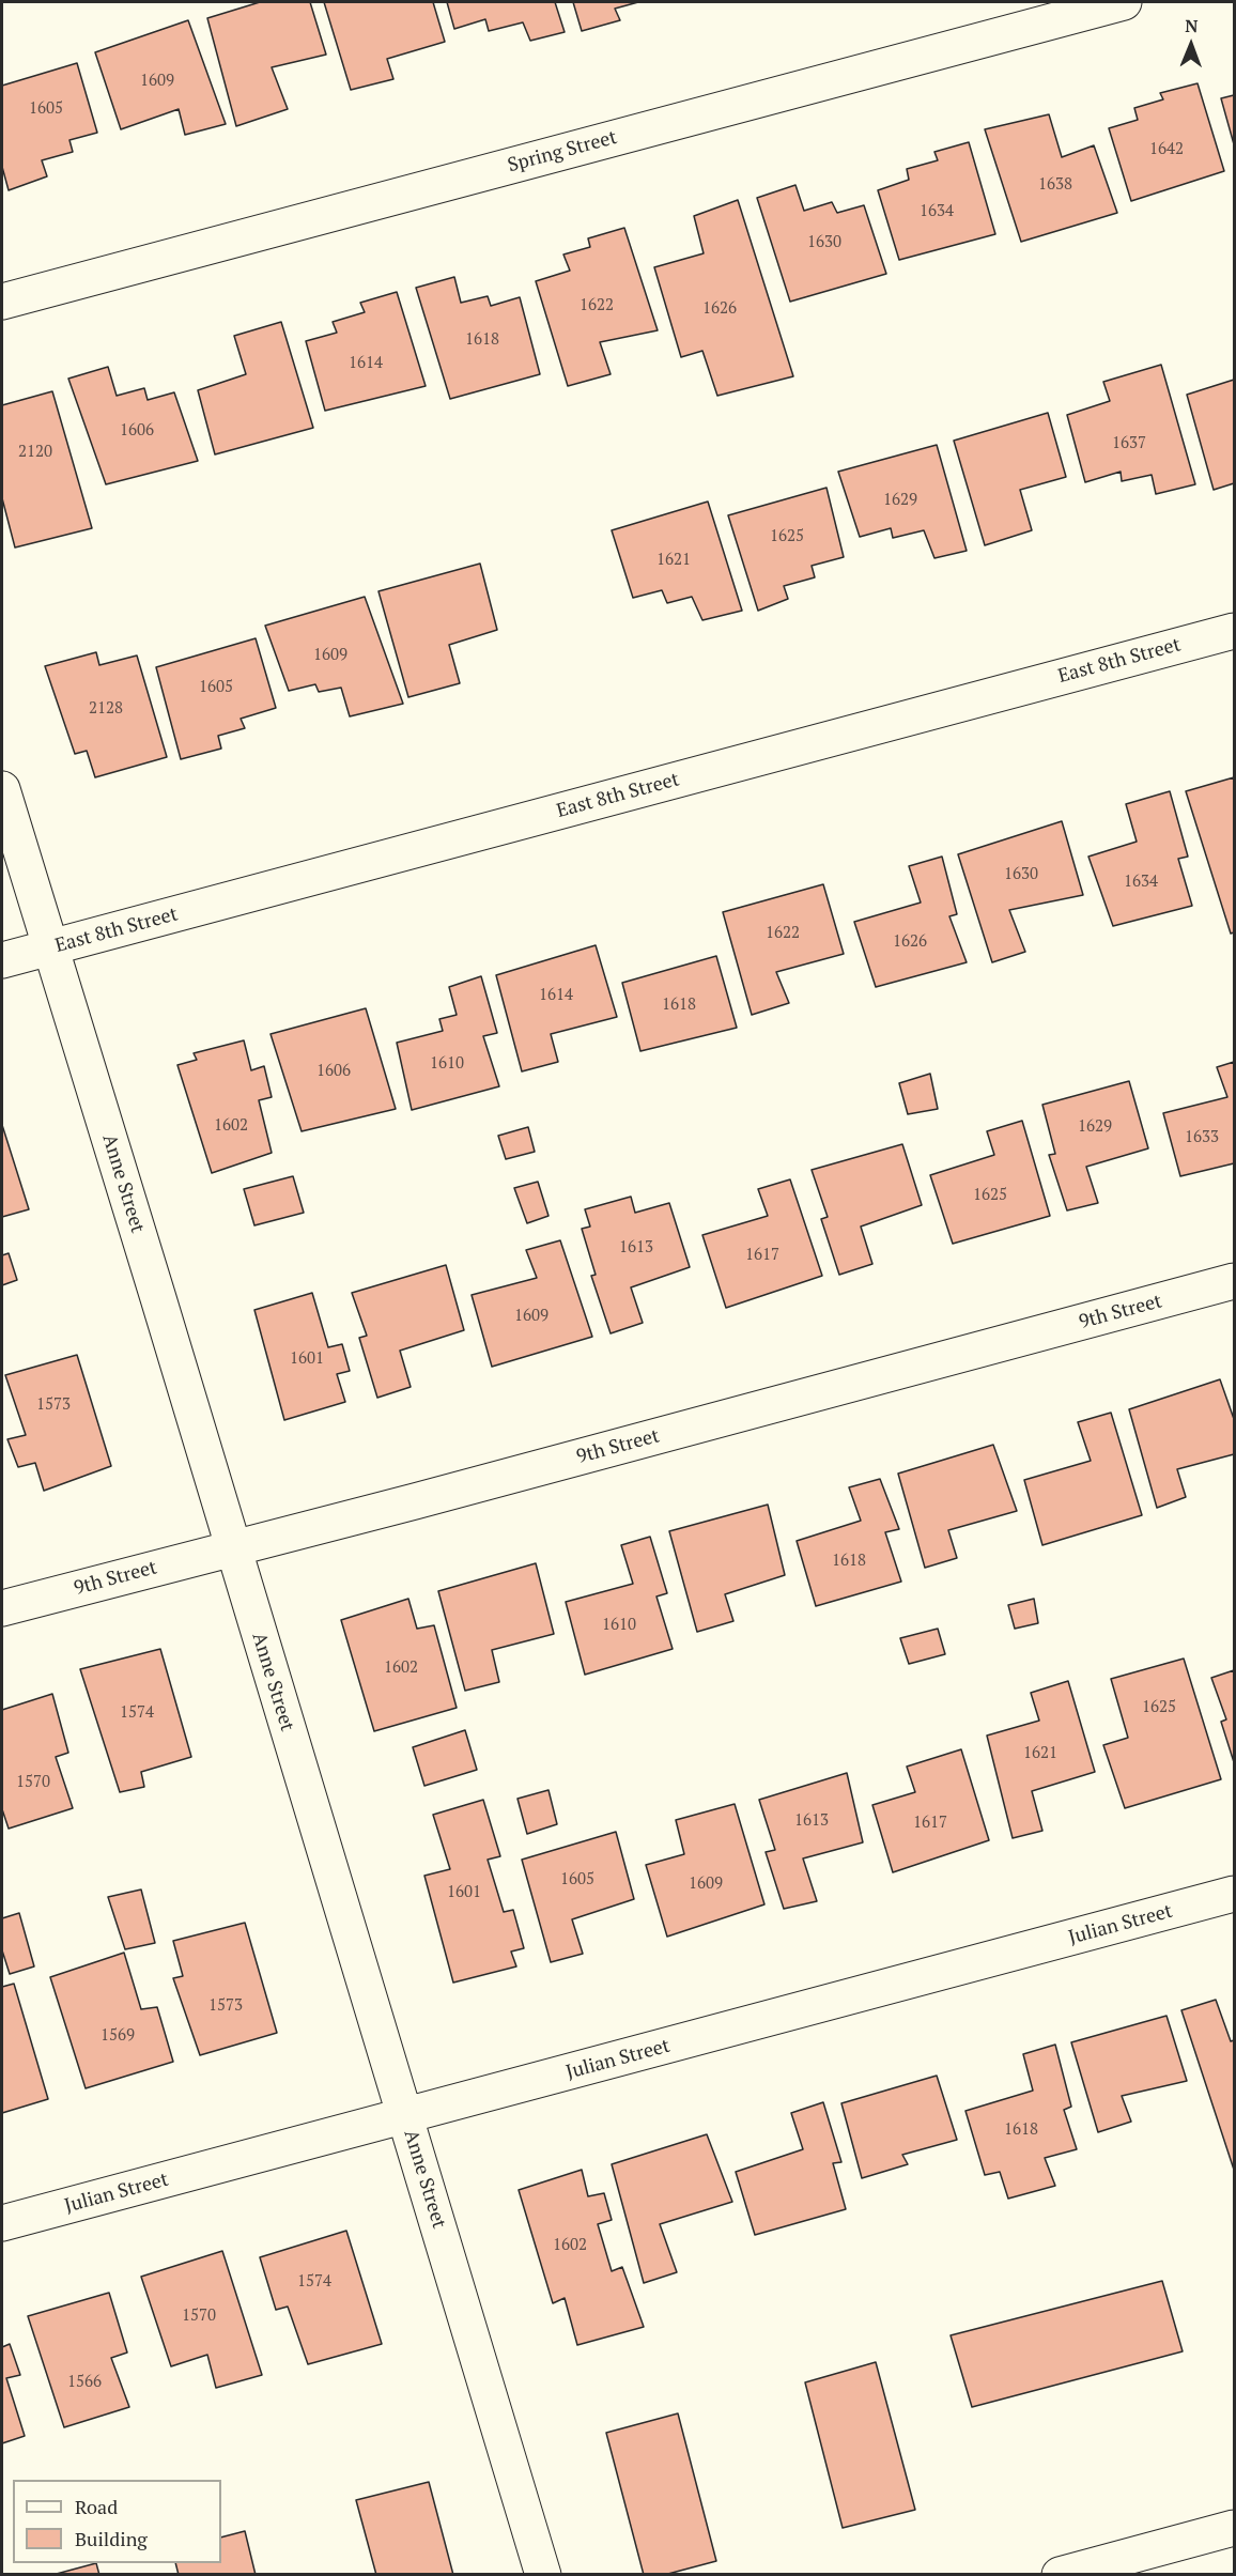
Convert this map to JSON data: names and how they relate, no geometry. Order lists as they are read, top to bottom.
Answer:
{
  "streets": {
    "street": [
      "Spring Street",
      "East 8th Street",
      "Anne Street",
      "9th Street",
      "Julian Street"
    ]
  },
  "crossings": [
    ["East 8th Street", "Anne Street"],
    ["Anne Street", "9th Street"],
    ["Anne Street", "Julian Street"]
  ],
  "house_numbers": [
    "1609",
    "1605",
    "1642",
    "1638",
    "1634",
    "1630",
    "1622",
    "1626",
    "1618",
    "1614",
    "1606",
    "1637",
    "2120",
    "1629",
    "1625",
    "1621",
    "1609",
    "1605",
    "2128",
    "1630",
    "1634",
    "1622",
    "1626",
    "1614",
    "1618",
    "1610",
    "1606",
    "1602",
    "1629",
    "1633",
    "1625",
    "1613",
    "1617",
    "1609",
    "1601",
    "1573",
    "1618",
    "1610",
    "1602",
    "1625",
    "1574",
    "1621",
    "1570",
    "1613",
    "1617",
    "1605",
    "1609",
    "1601",
    "1573",
    "1569",
    "1618",
    "1602",
    "1574",
    "1570",
    "1566"
  ],
  "legend": ["Road", "Building"],
  "north": "top"
}
